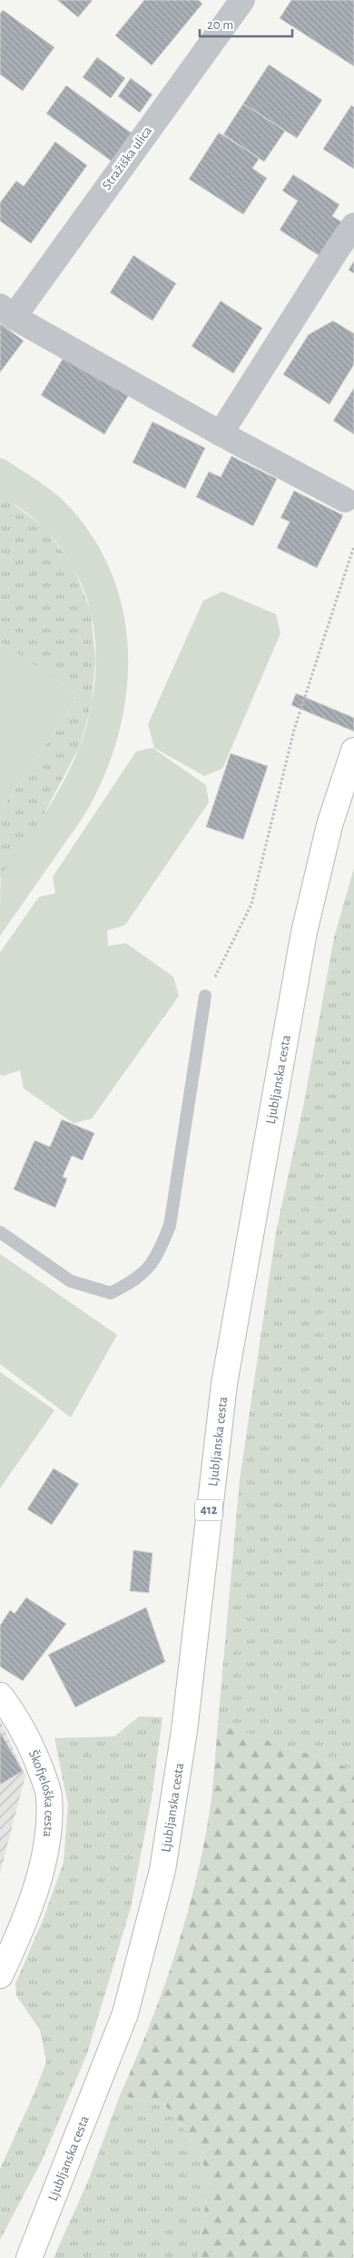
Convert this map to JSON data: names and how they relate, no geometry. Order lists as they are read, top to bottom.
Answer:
{
  "streets": {
    "main road": ["Ljubljanska cesta", "412", "Škofjeloška cesta"],
    "street": ["Stražiška ulica"]
  },
  "scale_bar": "20 m"
}
